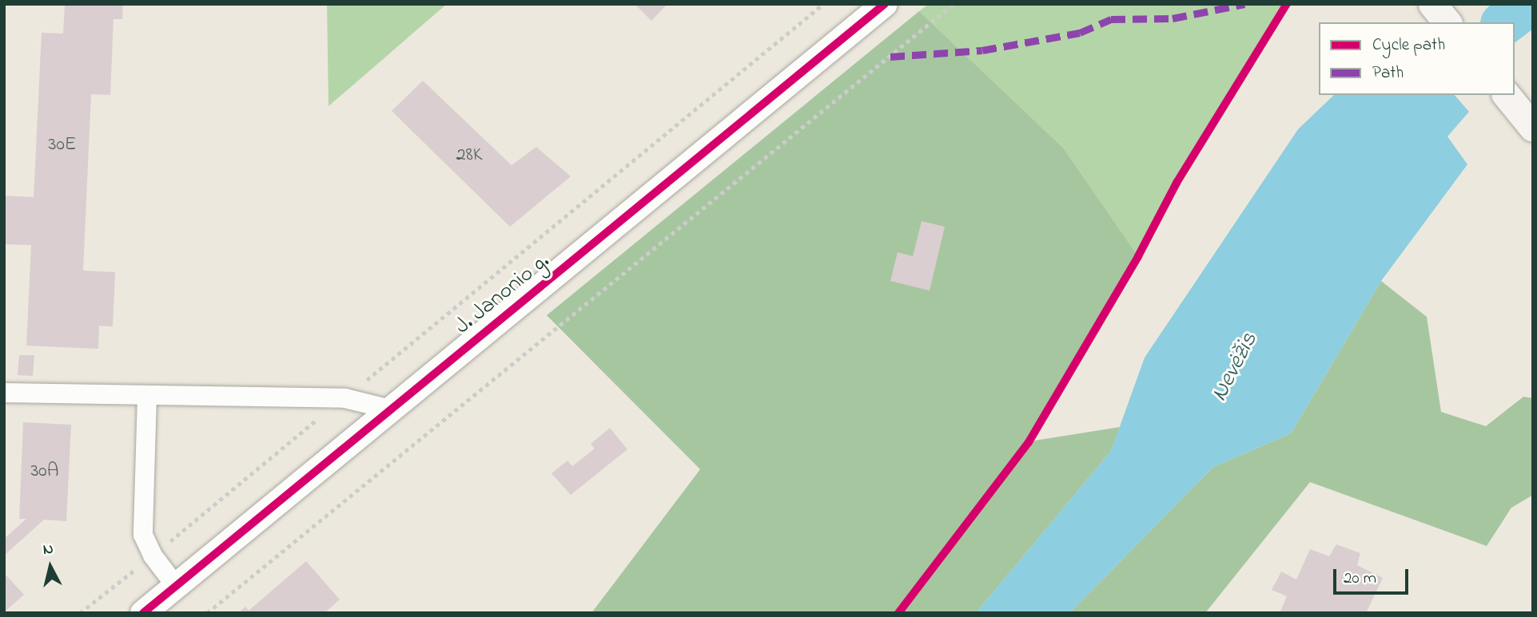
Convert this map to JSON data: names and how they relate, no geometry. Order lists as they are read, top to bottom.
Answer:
{
  "streets": {
    "street": ["J. Janonio g."]
  },
  "water": ["Nevėžis"],
  "house_numbers": ["30E", "28K", "30A"],
  "legend": ["Cycle path", "Path"],
  "scale_bar": "20 m",
  "north": "top"
}
